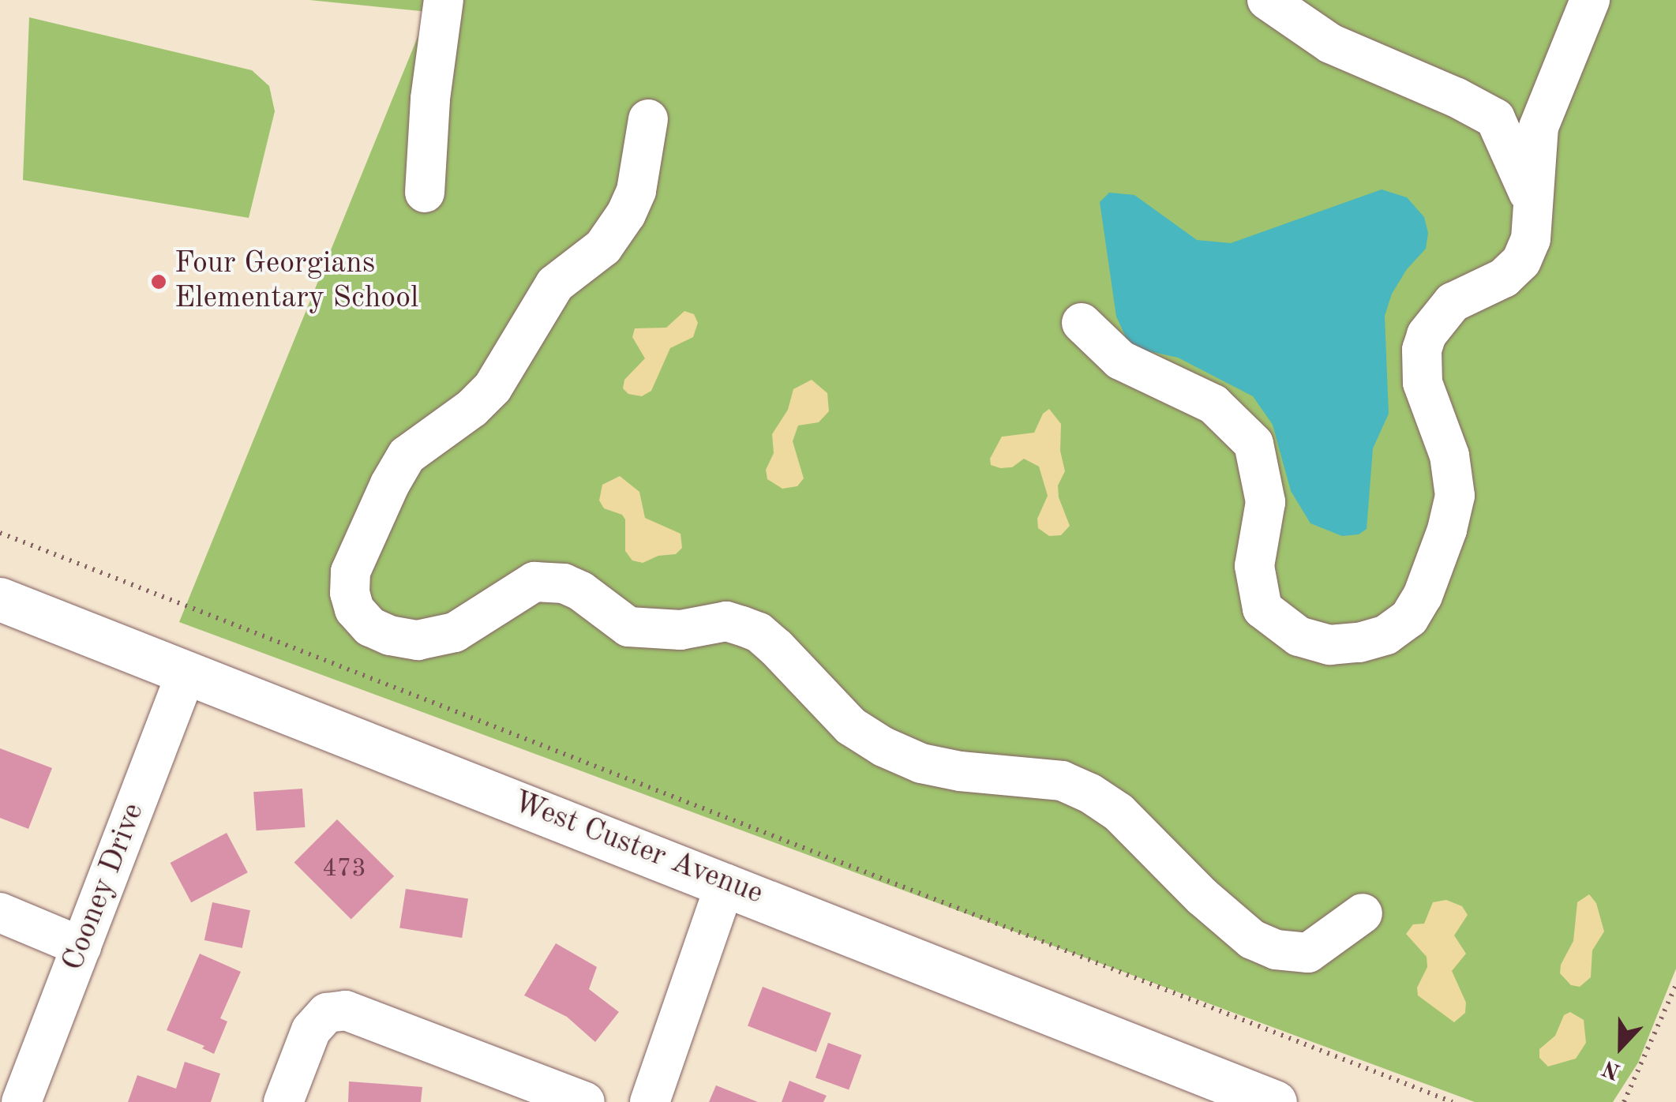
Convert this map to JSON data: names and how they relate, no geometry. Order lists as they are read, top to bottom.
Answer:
{
  "streets": {
    "main road": ["West Custer Avenue"],
    "street": ["Cooney Drive"]
  },
  "crossings": [
    ["West Custer Avenue", "Cooney Drive"]
  ],
  "places": ["Four Georgians Elementary School"],
  "house_numbers": ["473"],
  "north": "bottom"
}
